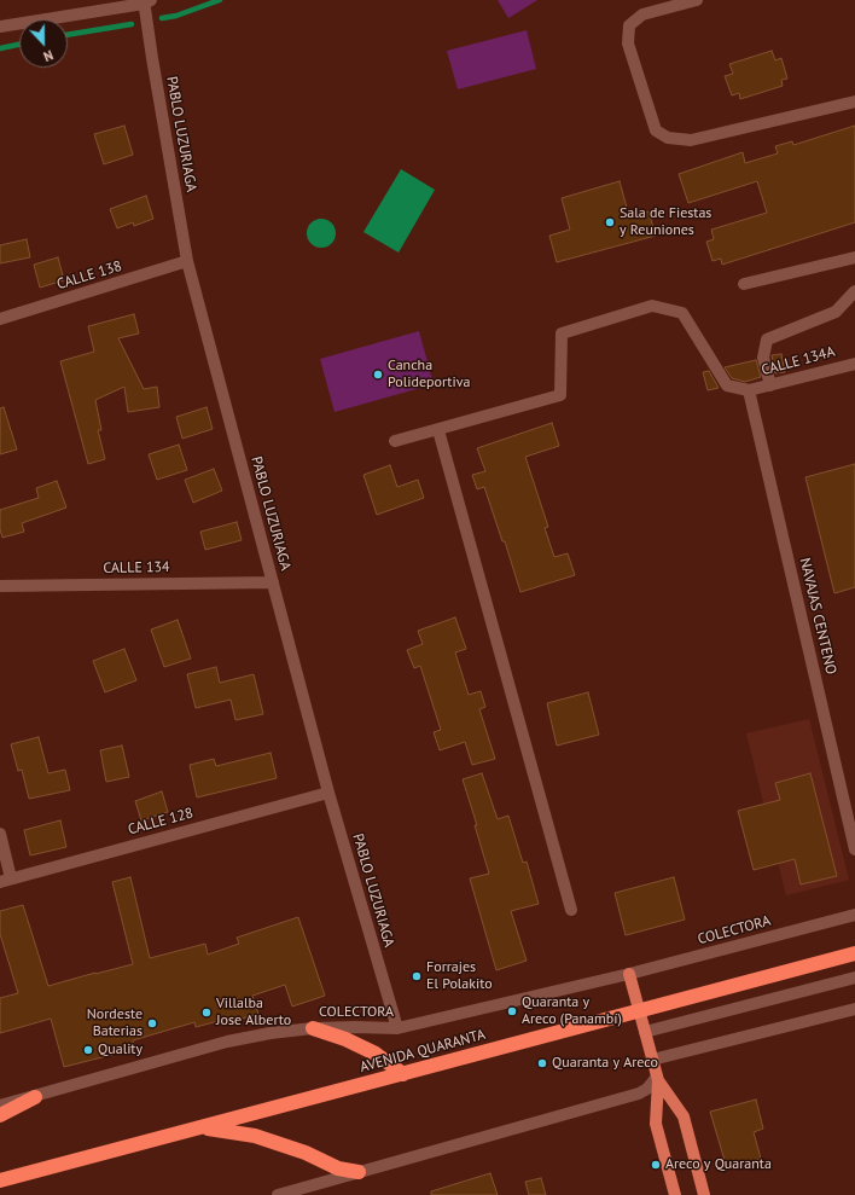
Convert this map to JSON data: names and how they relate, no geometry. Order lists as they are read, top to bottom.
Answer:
{
  "streets": {
    "highway": ["AVENIDA QUARANTA"],
    "street": [
      "PABLO LUZURIAGA",
      "CALLE 138",
      "CALLE 134A",
      "CALLE 134",
      "NAVAJAS CENTENO",
      "CALLE 128",
      "COLECTORA"
    ]
  },
  "crossings": [
    ["PABLO LUZURIAGA", "CALLE 138"],
    ["PABLO LUZURIAGA", "CALLE 134"],
    ["PABLO LUZURIAGA", "CALLE 128"],
    ["PABLO LUZURIAGA", "COLECTORA"],
    ["CALLE 134A", "NAVAJAS CENTENO"]
  ],
  "places": [
    "Sala de Fiestas y Reuniones",
    "Cancha Polideportiva",
    "Forrajes El Polakito",
    "Quaranta y Areco (Panambí)",
    "Villalba Jose Alberto",
    "Nordeste Baterias",
    "Quality",
    "Quaranta y Areco",
    "Areco y Quaranta"
  ],
  "north": "bottom"
}
